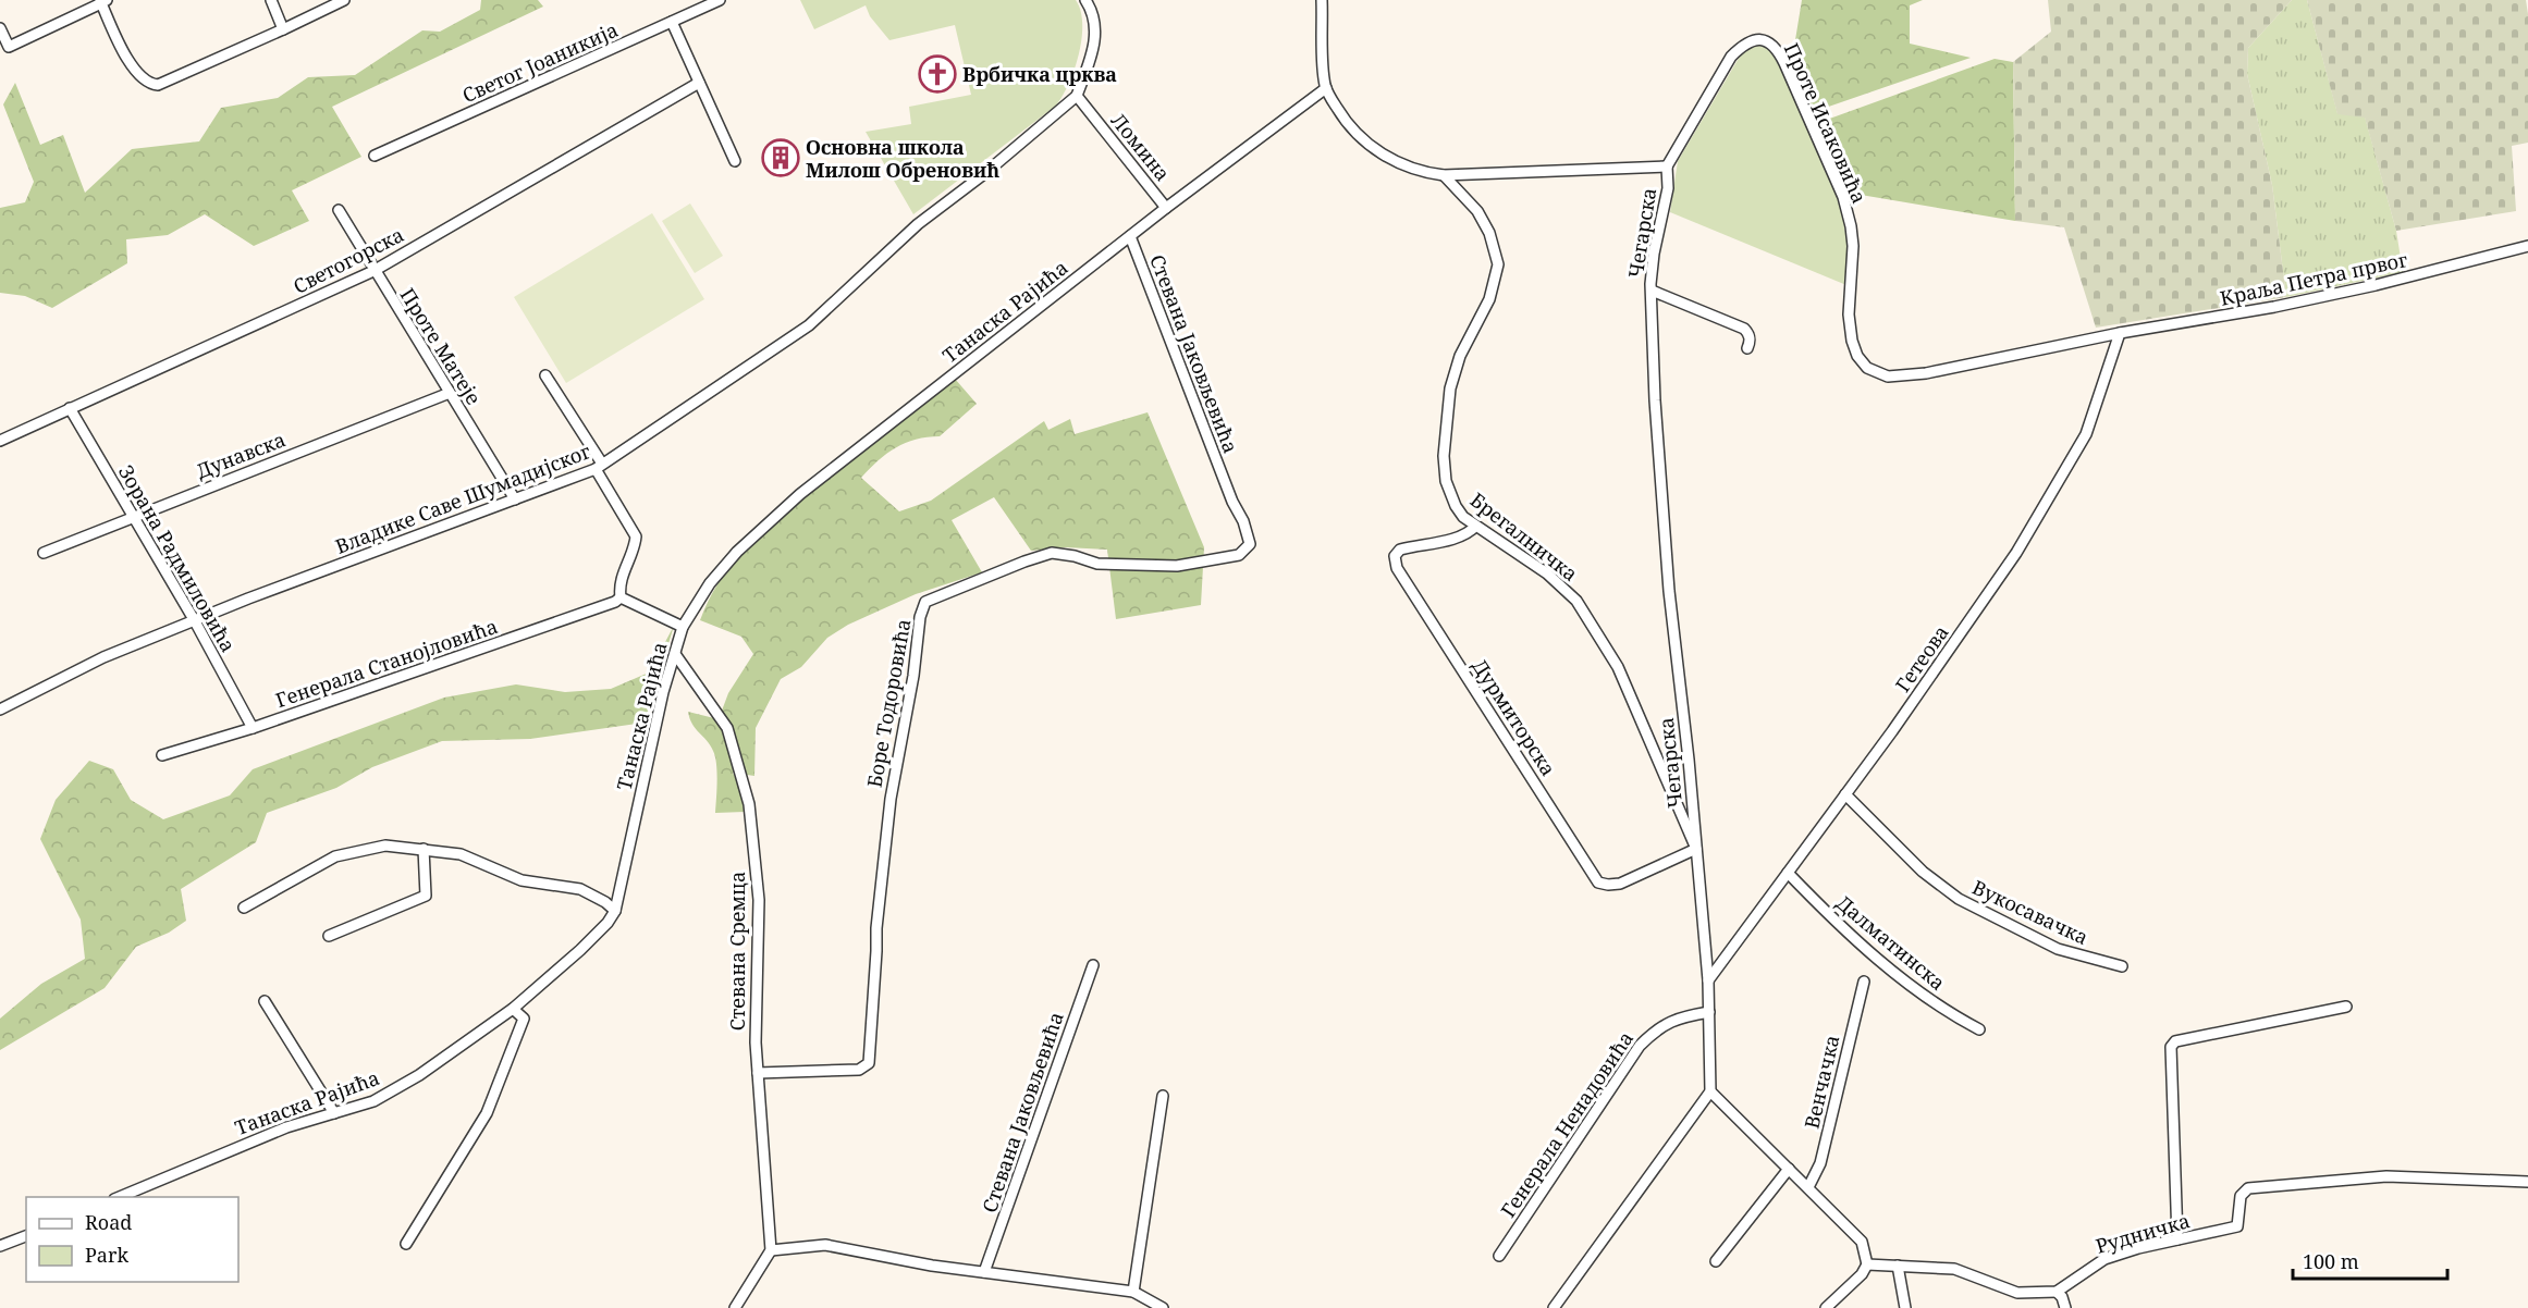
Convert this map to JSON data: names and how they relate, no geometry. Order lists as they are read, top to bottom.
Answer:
{
  "streets": {
    "street": [
      "Светог Јоаникија",
      "Проте Исаковића",
      "Ломина",
      "Чегарска",
      "Светогорска",
      "Краља Петра првог",
      "Танаска Рајића",
      "Проте Матеје",
      "Стевана Јаковљевића",
      "Дунавска",
      "Владике Саве Шумадијског",
      "Брегалничка",
      "Зорана Радмиловића",
      "Гетеова",
      "Генерала Станојловића",
      "Боре Тодоровића",
      "Дурмиторска",
      "Вукосавачка",
      "Далматинска",
      "Стевана Сремца",
      "Венчачка",
      "Генерала Ненадовића",
      "Рудничка"
    ]
  },
  "crossings": [
    ["Проте Исаковића", "Чегарска"],
    ["Проте Исаковића", "Краља Петра првог"],
    ["Ломина", "Танаска Рајића"],
    ["Ломина", "Владике Саве Шумадијског"],
    ["Чегарска", "Брегалничка"],
    ["Чегарска", "Гетеова"],
    ["Чегарска", "Дурмиторска"],
    ["Чегарска", "Генерала Ненадовића"],
    ["Светогорска", "Проте Матеје"],
    ["Светогорска", "Зорана Радмиловића"],
    ["Краља Петра првог", "Гетеова"],
    ["Танаска Рајића", "Стевана Јаковљевића"],
    ["Танаска Рајића", "Стевана Сремца"],
    ["Проте Матеје", "Дунавска"],
    ["Проте Матеје", "Владике Саве Шумадијског"],
    ["Стевана Јаковљевића", "Боре Тодоровића"],
    ["Дунавска", "Зорана Радмиловића"],
    ["Владике Саве Шумадијског", "Зорана Радмиловића"],
    ["Брегалничка", "Дурмиторска"],
    ["Зорана Радмиловића", "Генерала Станојловића"],
    ["Гетеова", "Вукосавачка"],
    ["Гетеова", "Далматинска"],
    ["Боре Тодоровића", "Стевана Сремца"]
  ],
  "places": {
    "church": ["Врбичка црква"],
    "building": ["Основна школа Милош Обреновић"]
  },
  "legend": ["Road", "Park"],
  "scale_bar": "100 m"
}
